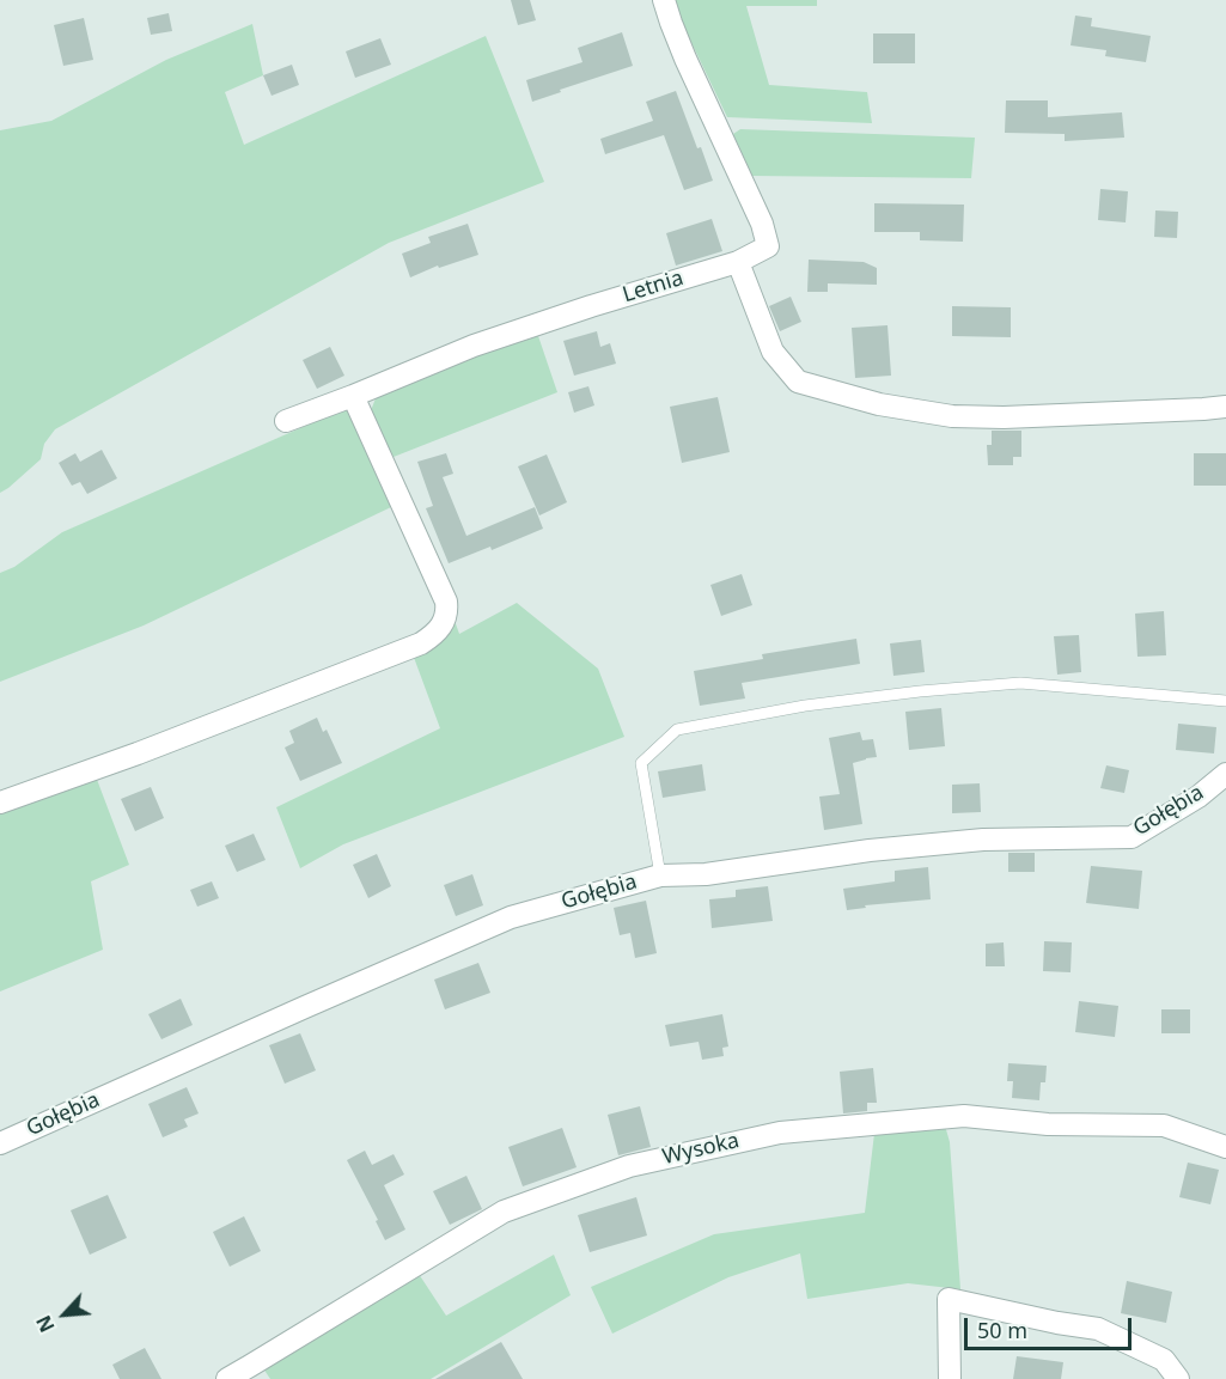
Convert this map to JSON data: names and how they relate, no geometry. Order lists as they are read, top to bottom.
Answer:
{
  "streets": {
    "street": ["Letnia", "Gołębia", "Wysoka"]
  },
  "scale_bar": "50 m",
  "north": "bottom left"
}
